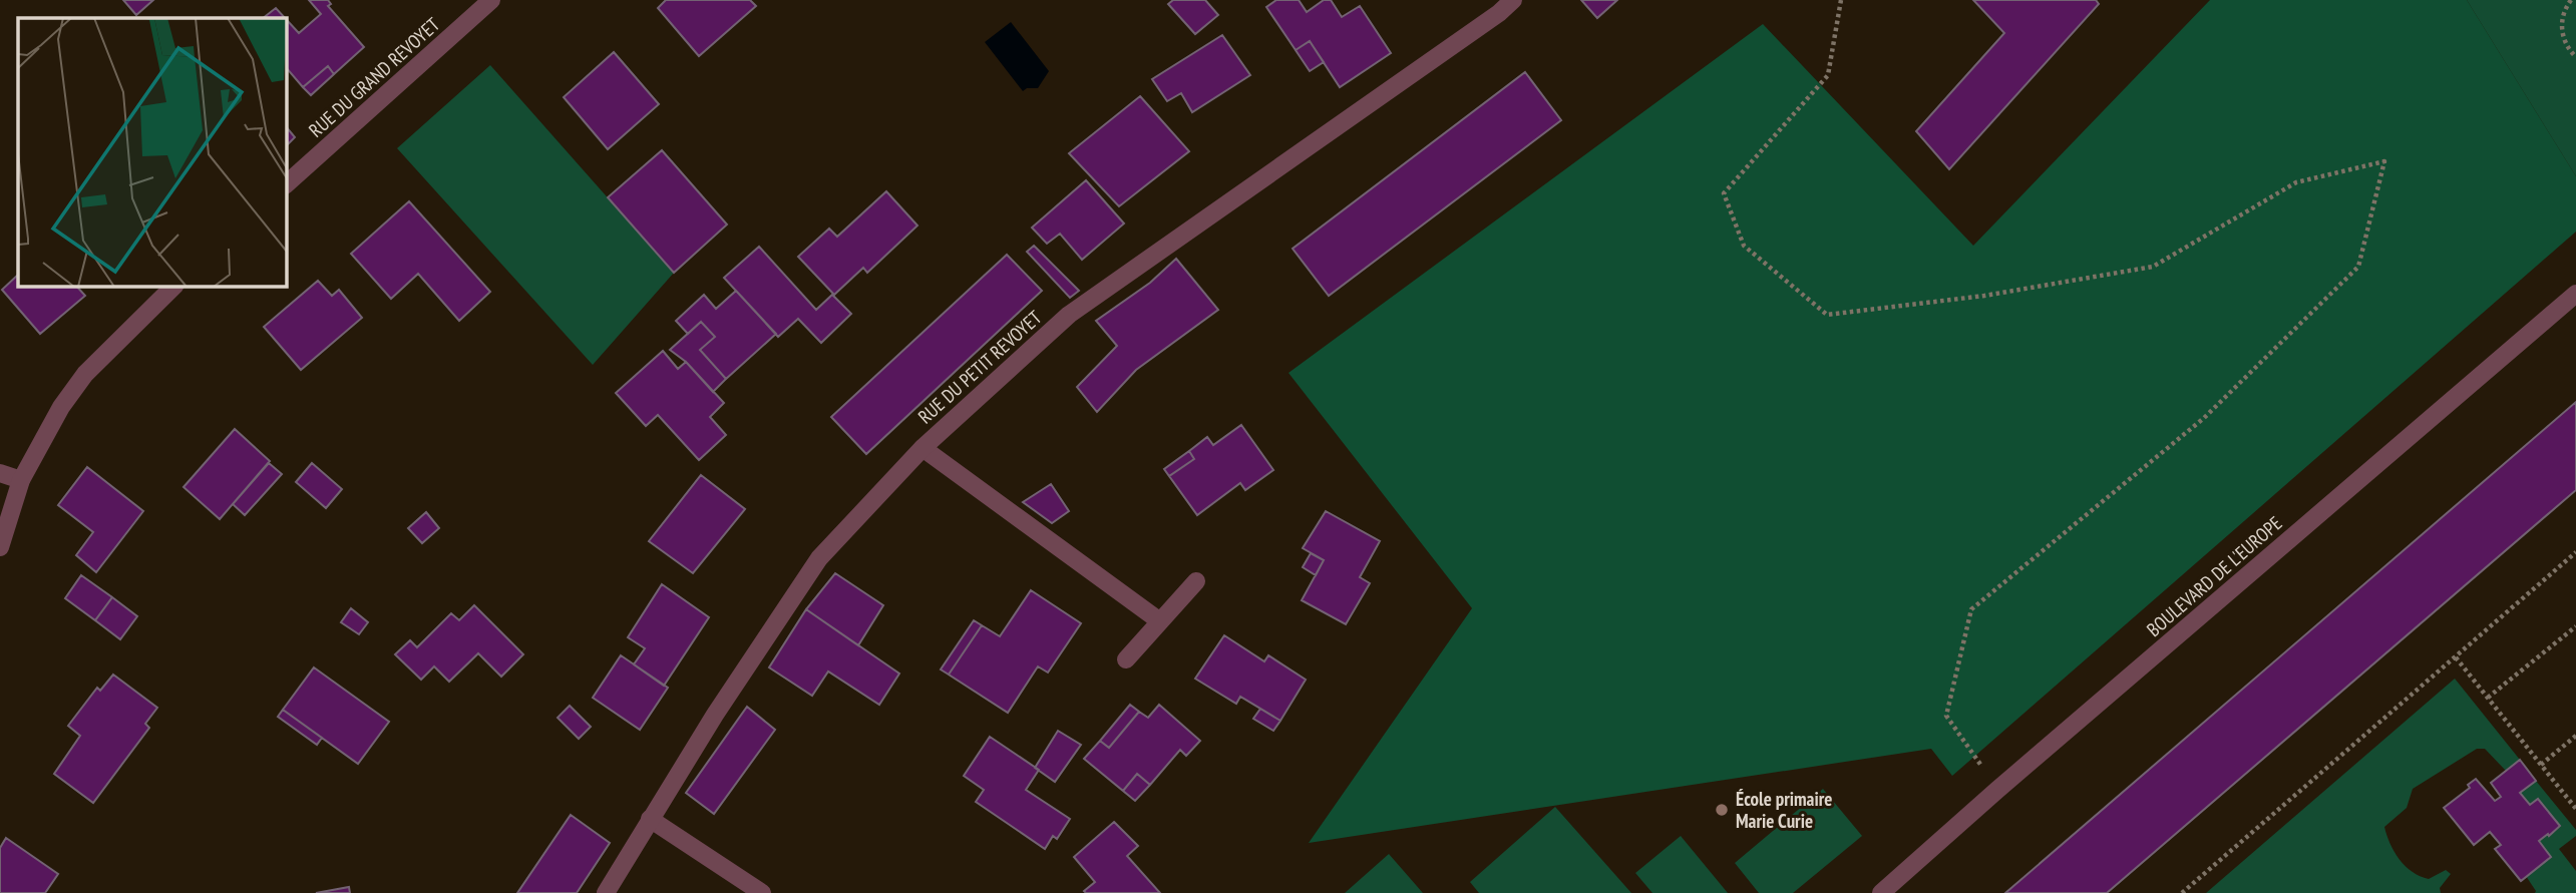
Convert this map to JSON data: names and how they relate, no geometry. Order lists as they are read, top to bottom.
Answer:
{
  "streets": {
    "street": ["RUE DU GRAND REVOYET", "RUE DU PETIT REVOYET", "BOULEVARD DE L'EUROPE"]
  },
  "places": ["École primaire Marie Curie"]
}
